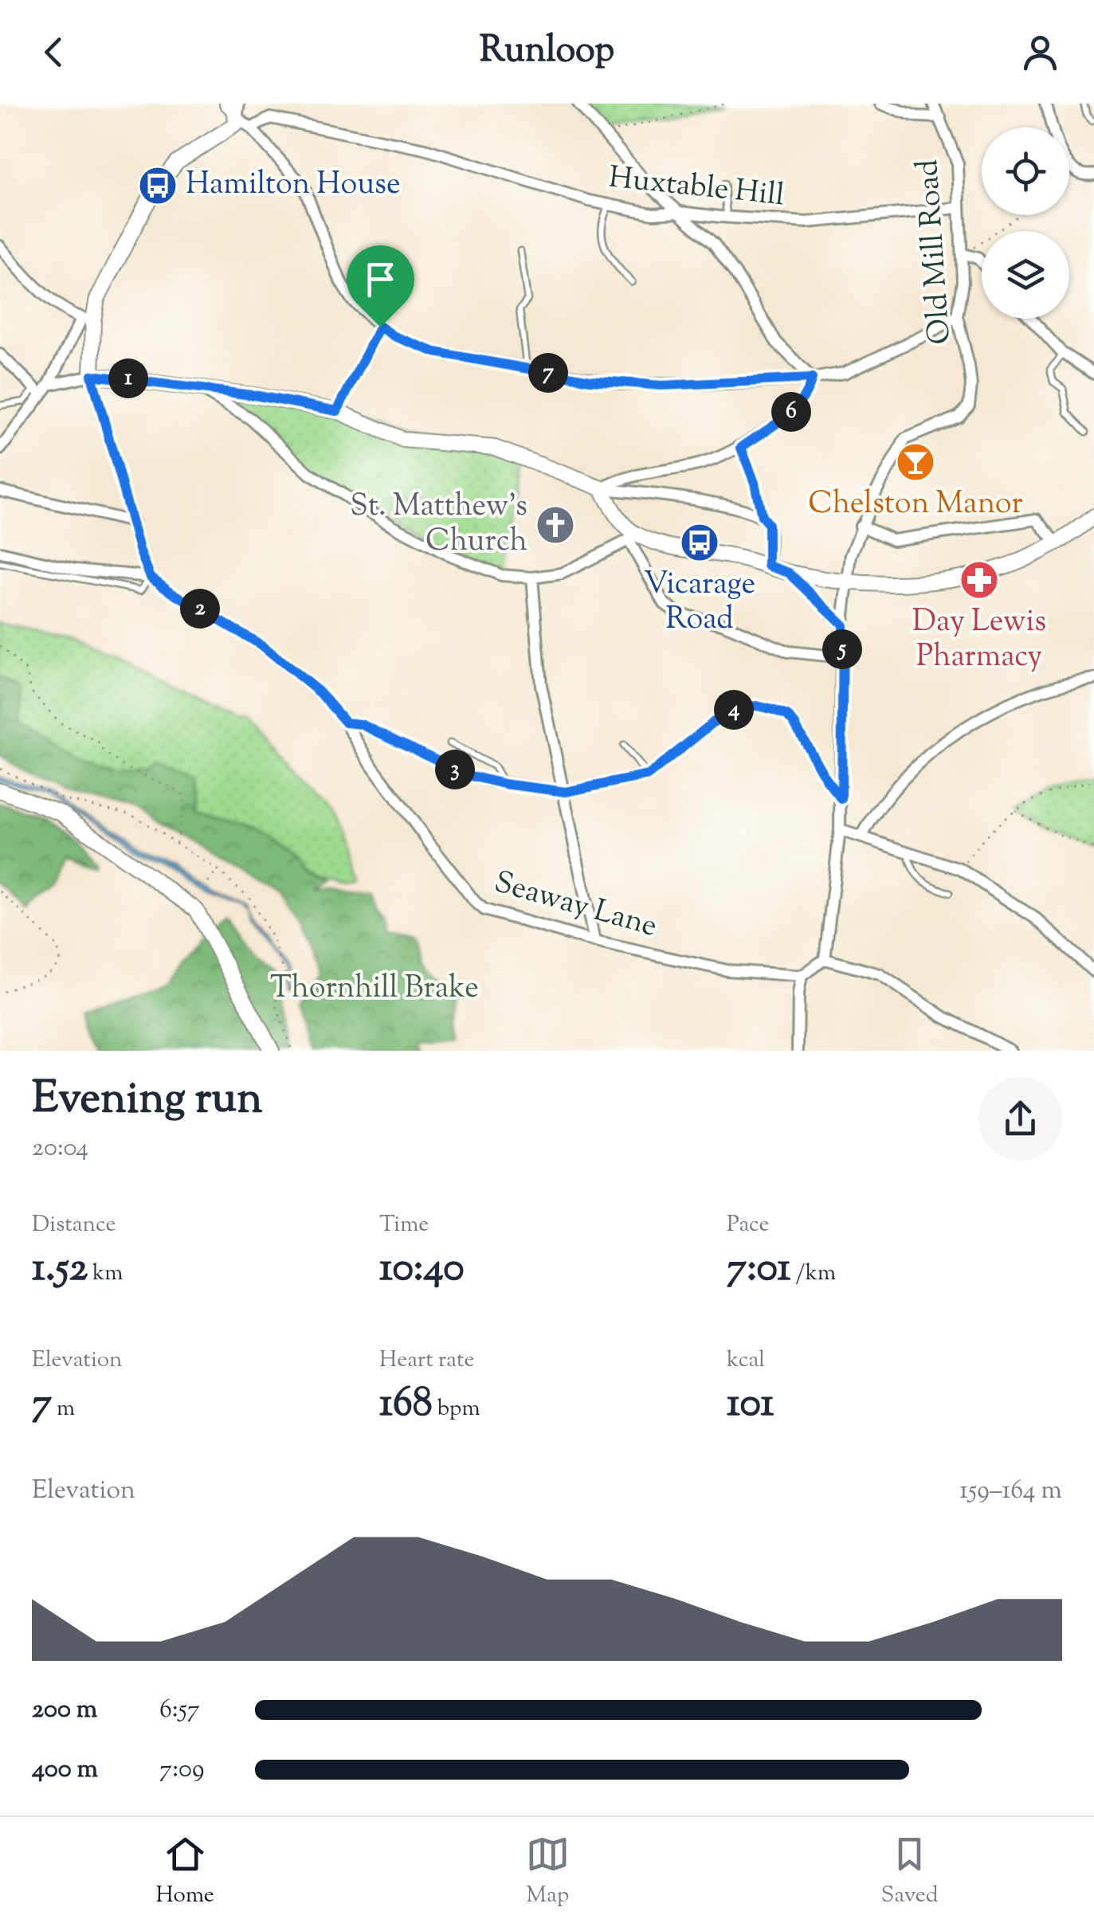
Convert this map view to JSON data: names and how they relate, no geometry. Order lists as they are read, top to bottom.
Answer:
{
  "streets": {
    "street": ["Huxtable Hill", "Old Mill Road", "Seaway Lane"]
  },
  "crossings": [
    ["Huxtable Hill", "Old Mill Road"]
  ],
  "parks": ["Thornhill Brake"],
  "places": {
    "bus stop": ["Hamilton House", "Vicarage Road"],
    "bar": ["Chelston Manor"],
    "church": ["St. Matthew's Church"],
    "pharmacy": ["Day Lewis Pharmacy"]
  },
  "page": {
    "header": "Runloop",
    "pins": [
      "7",
      "1",
      "6",
      "2",
      "5",
      "4",
      "3"
    ],
    "heading": ["Evening run", "20:04"],
    "stats": [
      ["Distance", "1.52 km"],
      ["Time", "10:40"],
      ["Pace", "7:01 /km"],
      ["Elevation", "7 m"],
      ["Heart rate", "168 bpm"],
      ["kcal", "101"]
    ],
    "chart": ["Elevation", "159–164 m"],
    "list": [
      {
        "name": "200 m",
        "note": "6:57"
      },
      {
        "name": "400 m",
        "note": "7:09"
      }
    ],
    "tabs": ["Home", "Map", "Saved"]
  }
}
